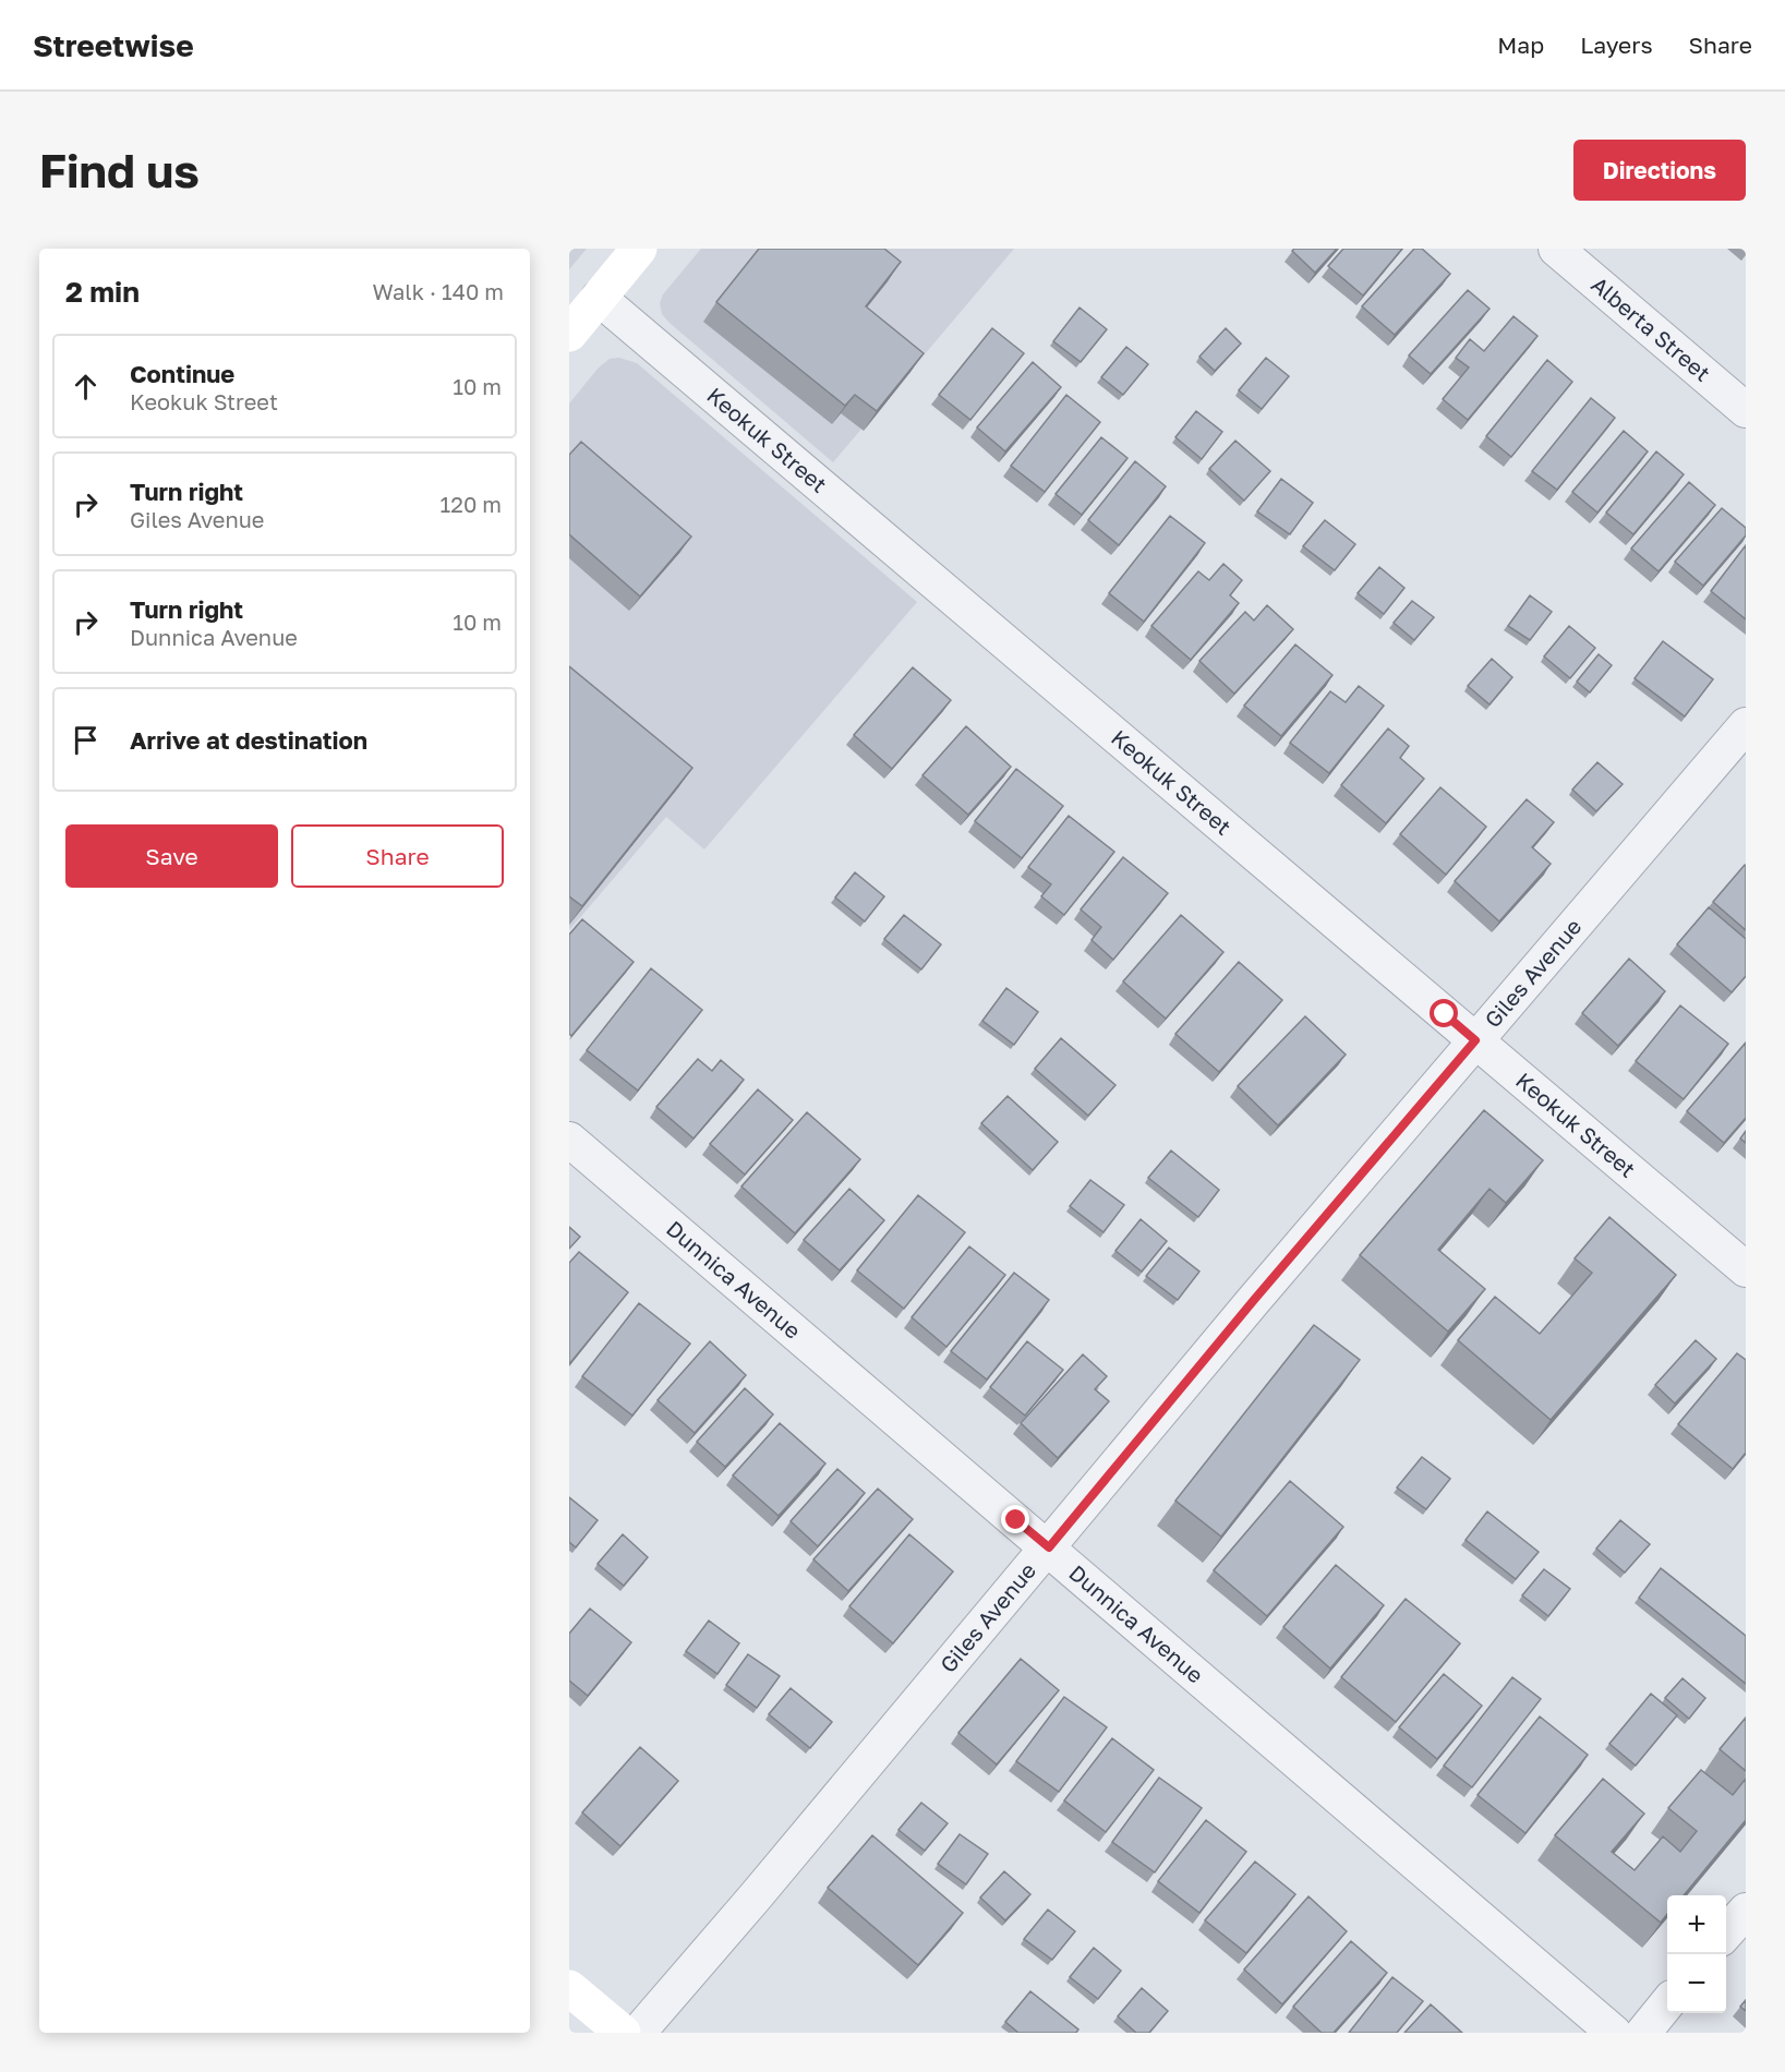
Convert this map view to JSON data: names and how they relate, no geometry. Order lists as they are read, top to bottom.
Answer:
{
  "streets": {
    "street": [
      "Alberta Street",
      "Keokuk Street",
      "Giles Avenue",
      "Dunnica Avenue"
    ]
  },
  "crossings": [
    ["Keokuk Street", "Giles Avenue"],
    ["Giles Avenue", "Dunnica Avenue"]
  ],
  "page": {
    "header": "Streetwise",
    "nav": ["Map", "Layers", "Share"],
    "buttons": [
      "Directions",
      ["Save", "Share"]
    ],
    "title": "Find us",
    "heading": ["2 min", "Walk · 140 m"],
    "list": [
      ["Continue", "Keokuk Street", "10 m"],
      ["Turn right", "Giles Avenue", "120 m"],
      ["Turn right", "Dunnica Avenue", "10 m"],
      "Arrive at destination"
    ],
    "map_buttons": ["+", "−"]
  }
}
